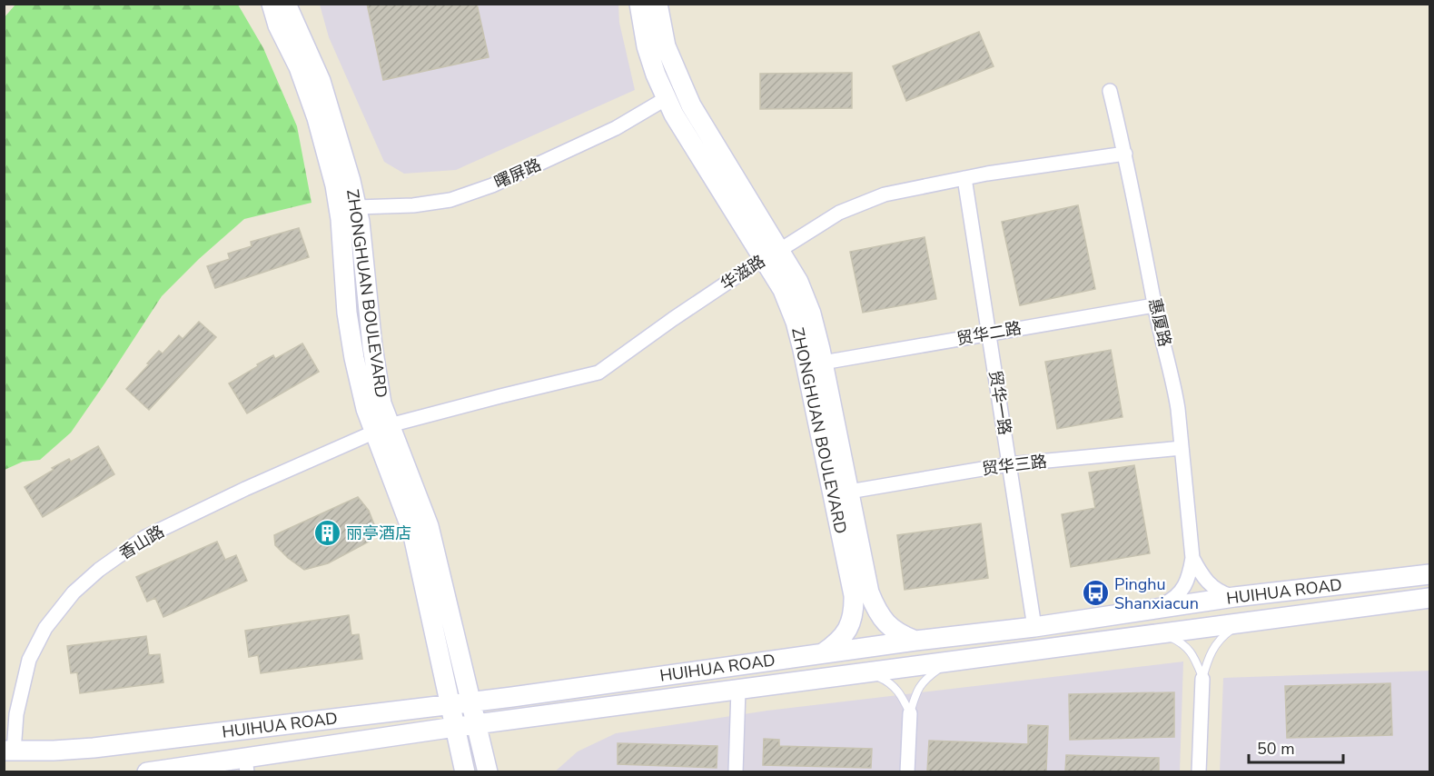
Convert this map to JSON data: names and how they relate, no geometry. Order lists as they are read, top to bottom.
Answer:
{
  "streets": {
    "street": [
      "曙屏路",
      "华滋路",
      "ZHONGHUAN BOULEVARD",
      "惠厦路",
      "贸华二路",
      "贸华一路",
      "贸华三路",
      "香山路",
      "HUIHUA ROAD"
    ]
  },
  "crossings": [
    ["曙屏路", "ZHONGHUAN BOULEVARD"],
    ["华滋路", "ZHONGHUAN BOULEVARD"],
    ["华滋路", "惠厦路"],
    ["华滋路", "贸华一路"],
    ["华滋路", "香山路"],
    ["ZHONGHUAN BOULEVARD", "贸华二路"],
    ["ZHONGHUAN BOULEVARD", "贸华三路"],
    ["ZHONGHUAN BOULEVARD", "香山路"],
    ["ZHONGHUAN BOULEVARD", "HUIHUA ROAD"],
    ["惠厦路", "贸华二路"],
    ["惠厦路", "贸华三路"],
    ["贸华二路", "贸华一路"],
    ["贸华一路", "贸华三路"],
    ["贸华一路", "HUIHUA ROAD"],
    ["香山路", "HUIHUA ROAD"]
  ],
  "places": {
    "building": ["丽亭酒店"],
    "bus stop": ["Pinghu Shanxiacun"]
  },
  "scale_bar": "50 m"
}
